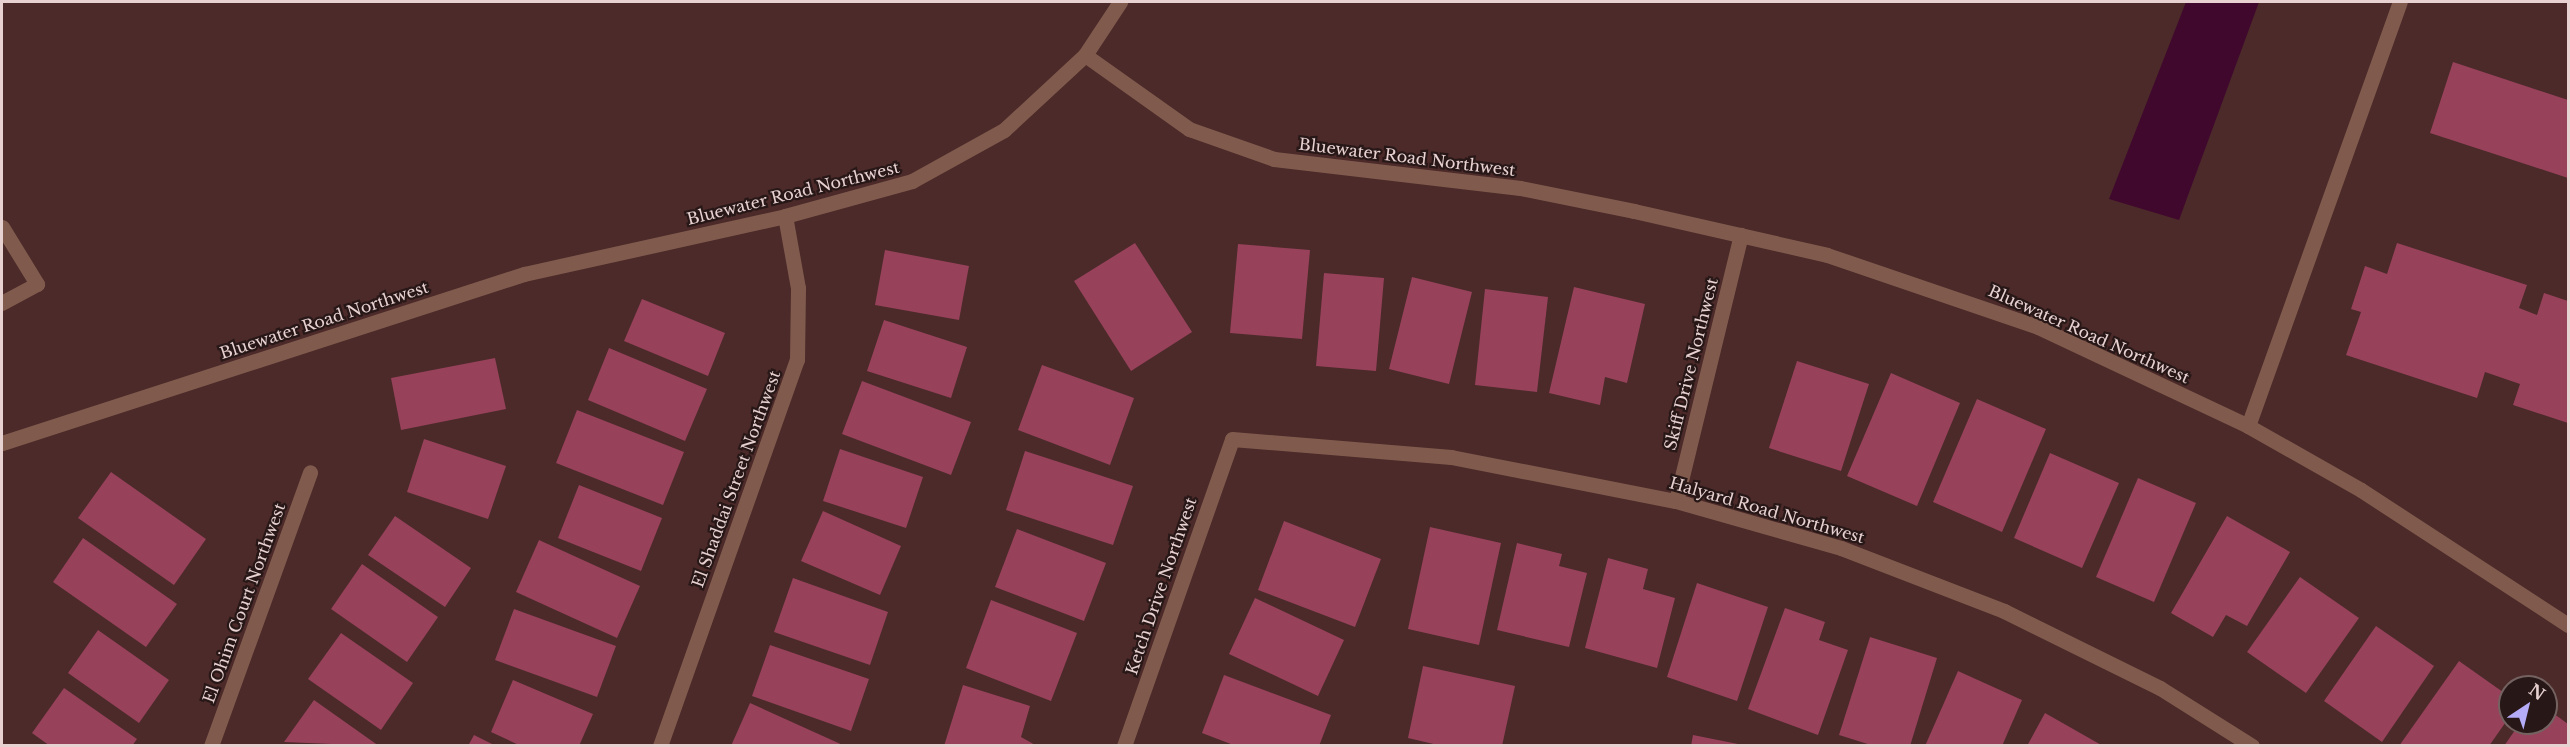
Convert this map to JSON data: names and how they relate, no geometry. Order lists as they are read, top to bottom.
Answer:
{
  "streets": {
    "street": [
      "Bluewater Road Northwest",
      "Skiff Drive Northwest",
      "El Shaddai Street Northwest",
      "Halyard Road Northwest",
      "Ketch Drive Northwest",
      "El Ohim Court Northwest"
    ]
  },
  "crossings": [
    ["Bluewater Road Northwest", "Skiff Drive Northwest"],
    ["Bluewater Road Northwest", "El Shaddai Street Northwest"],
    ["Skiff Drive Northwest", "Halyard Road Northwest"],
    ["Halyard Road Northwest", "Ketch Drive Northwest"]
  ],
  "north": "top right"
}
